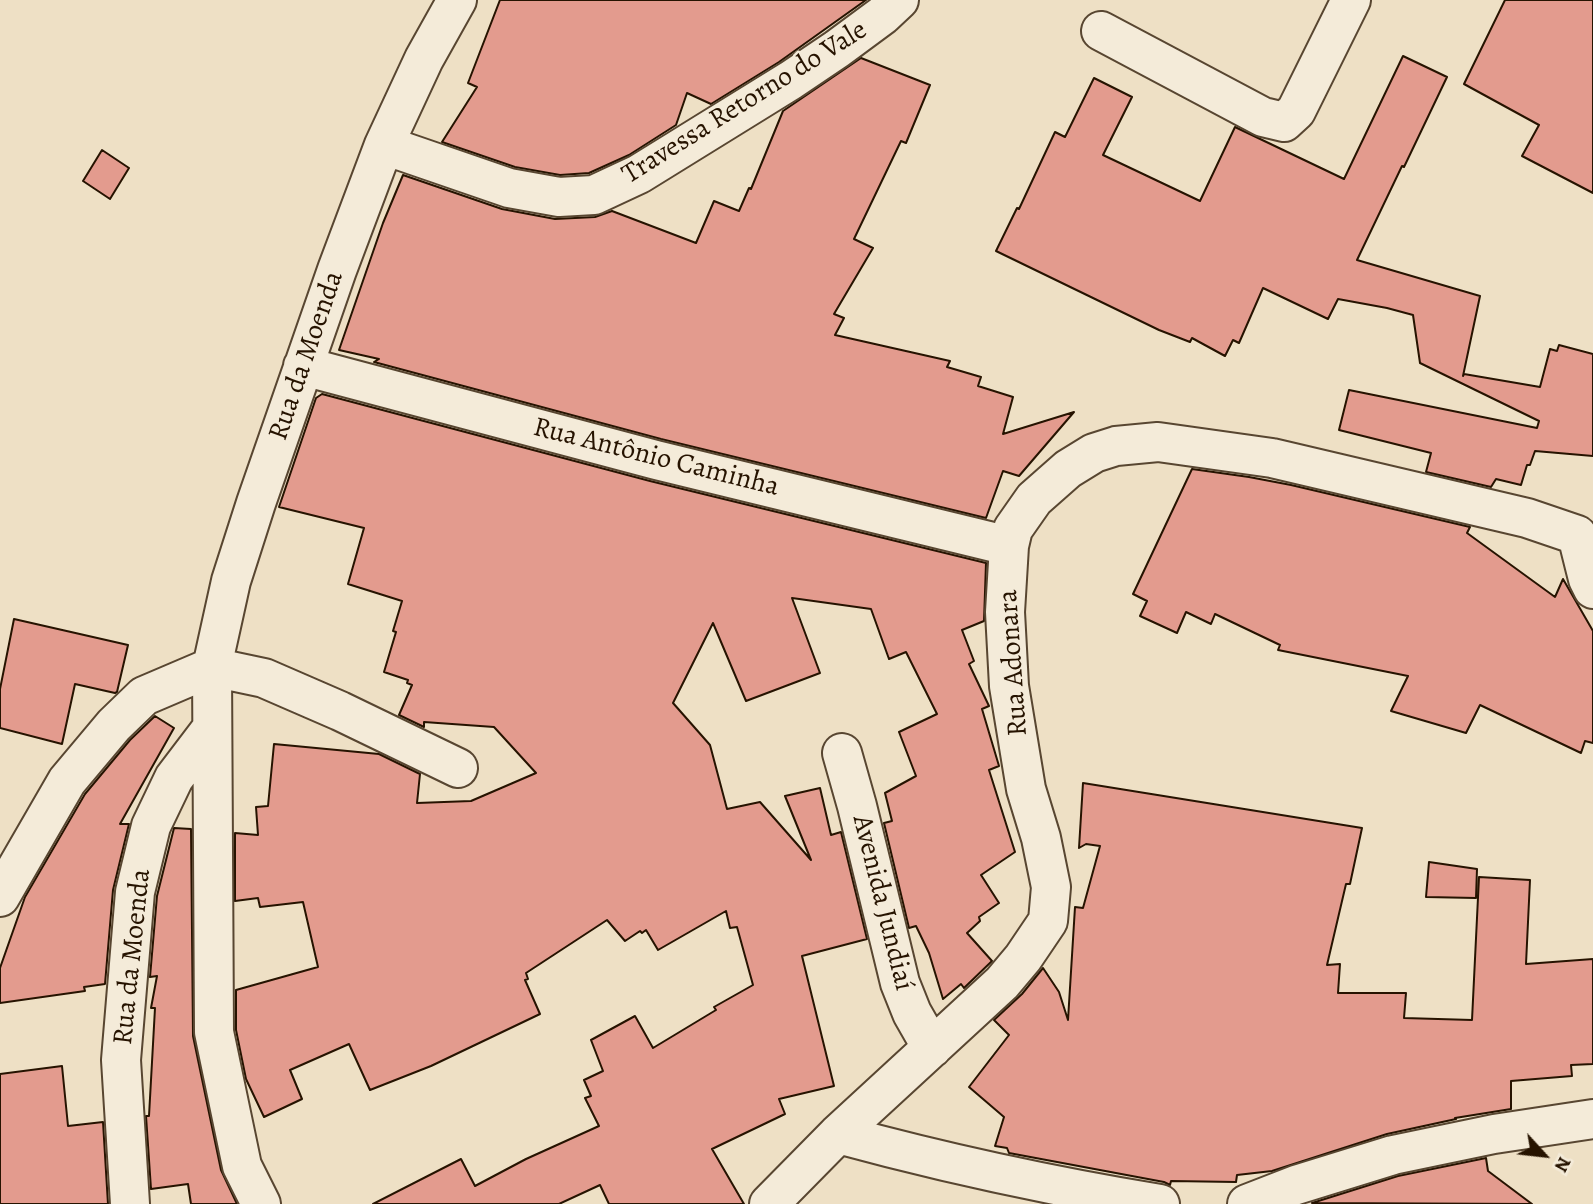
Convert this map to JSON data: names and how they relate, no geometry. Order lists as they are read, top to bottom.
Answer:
{
  "streets": {
    "street": [
      "Travessa Retorno do Vale",
      "Rua da Moenda",
      "Rua Antônio Caminha",
      "Rua Adonara",
      "Avenida Jundiaí"
    ]
  },
  "crossings": [
    ["Travessa Retorno do Vale", "Rua da Moenda"],
    ["Rua da Moenda", "Rua Antônio Caminha"],
    ["Rua Antônio Caminha", "Rua Adonara"],
    ["Rua Adonara", "Avenida Jundiaí"]
  ],
  "north": "bottom right"
}
